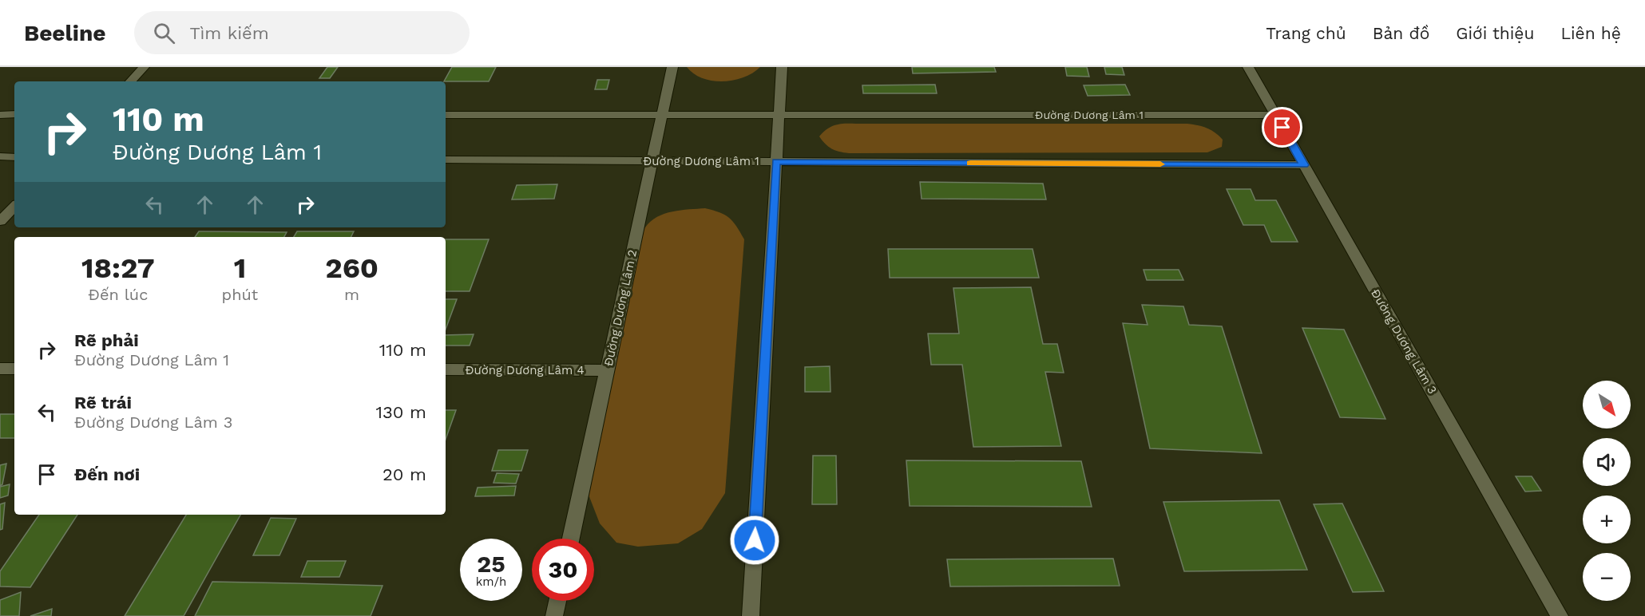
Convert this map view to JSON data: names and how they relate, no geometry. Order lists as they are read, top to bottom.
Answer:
{
  "streets": {
    "street": [
      "Đường Dương Lâm 1",
      "Đường Dương Lâm 2",
      "Đường Dương Lâm 3",
      "Đường Dương Lâm 4"
    ]
  },
  "crossings": [
    ["Đường Dương Lâm 1", "Đường Dương Lâm 2"],
    ["Đường Dương Lâm 1", "Đường Dương Lâm 3"],
    ["Đường Dương Lâm 2", "Đường Dương Lâm 4"]
  ],
  "north": "bottom right",
  "page": {
    "header": "Beeline",
    "search": "Tìm kiếm",
    "nav": [
      "Trang chủ",
      "Bản đồ",
      "Giới thiệu",
      "Liên hệ"
    ],
    "turn": ["110 m", "Đường Dương Lâm 1"],
    "eta": [
      "18:27",
      "Đến lúc",
      "1",
      "phút",
      "260",
      "m"
    ],
    "list": [
      {
        "name": "Rẽ phải",
        "note": "Đường Dương Lâm 1",
        "value": "110 m"
      },
      {
        "name": "Rẽ trái",
        "note": "Đường Dương Lâm 3",
        "value": "130 m"
      },
      {
        "name": "Đến nơi",
        "value": "20 m"
      }
    ],
    "map_buttons": ["+", "−"],
    "speed": "25 km/h",
    "limit": "30"
  }
}
